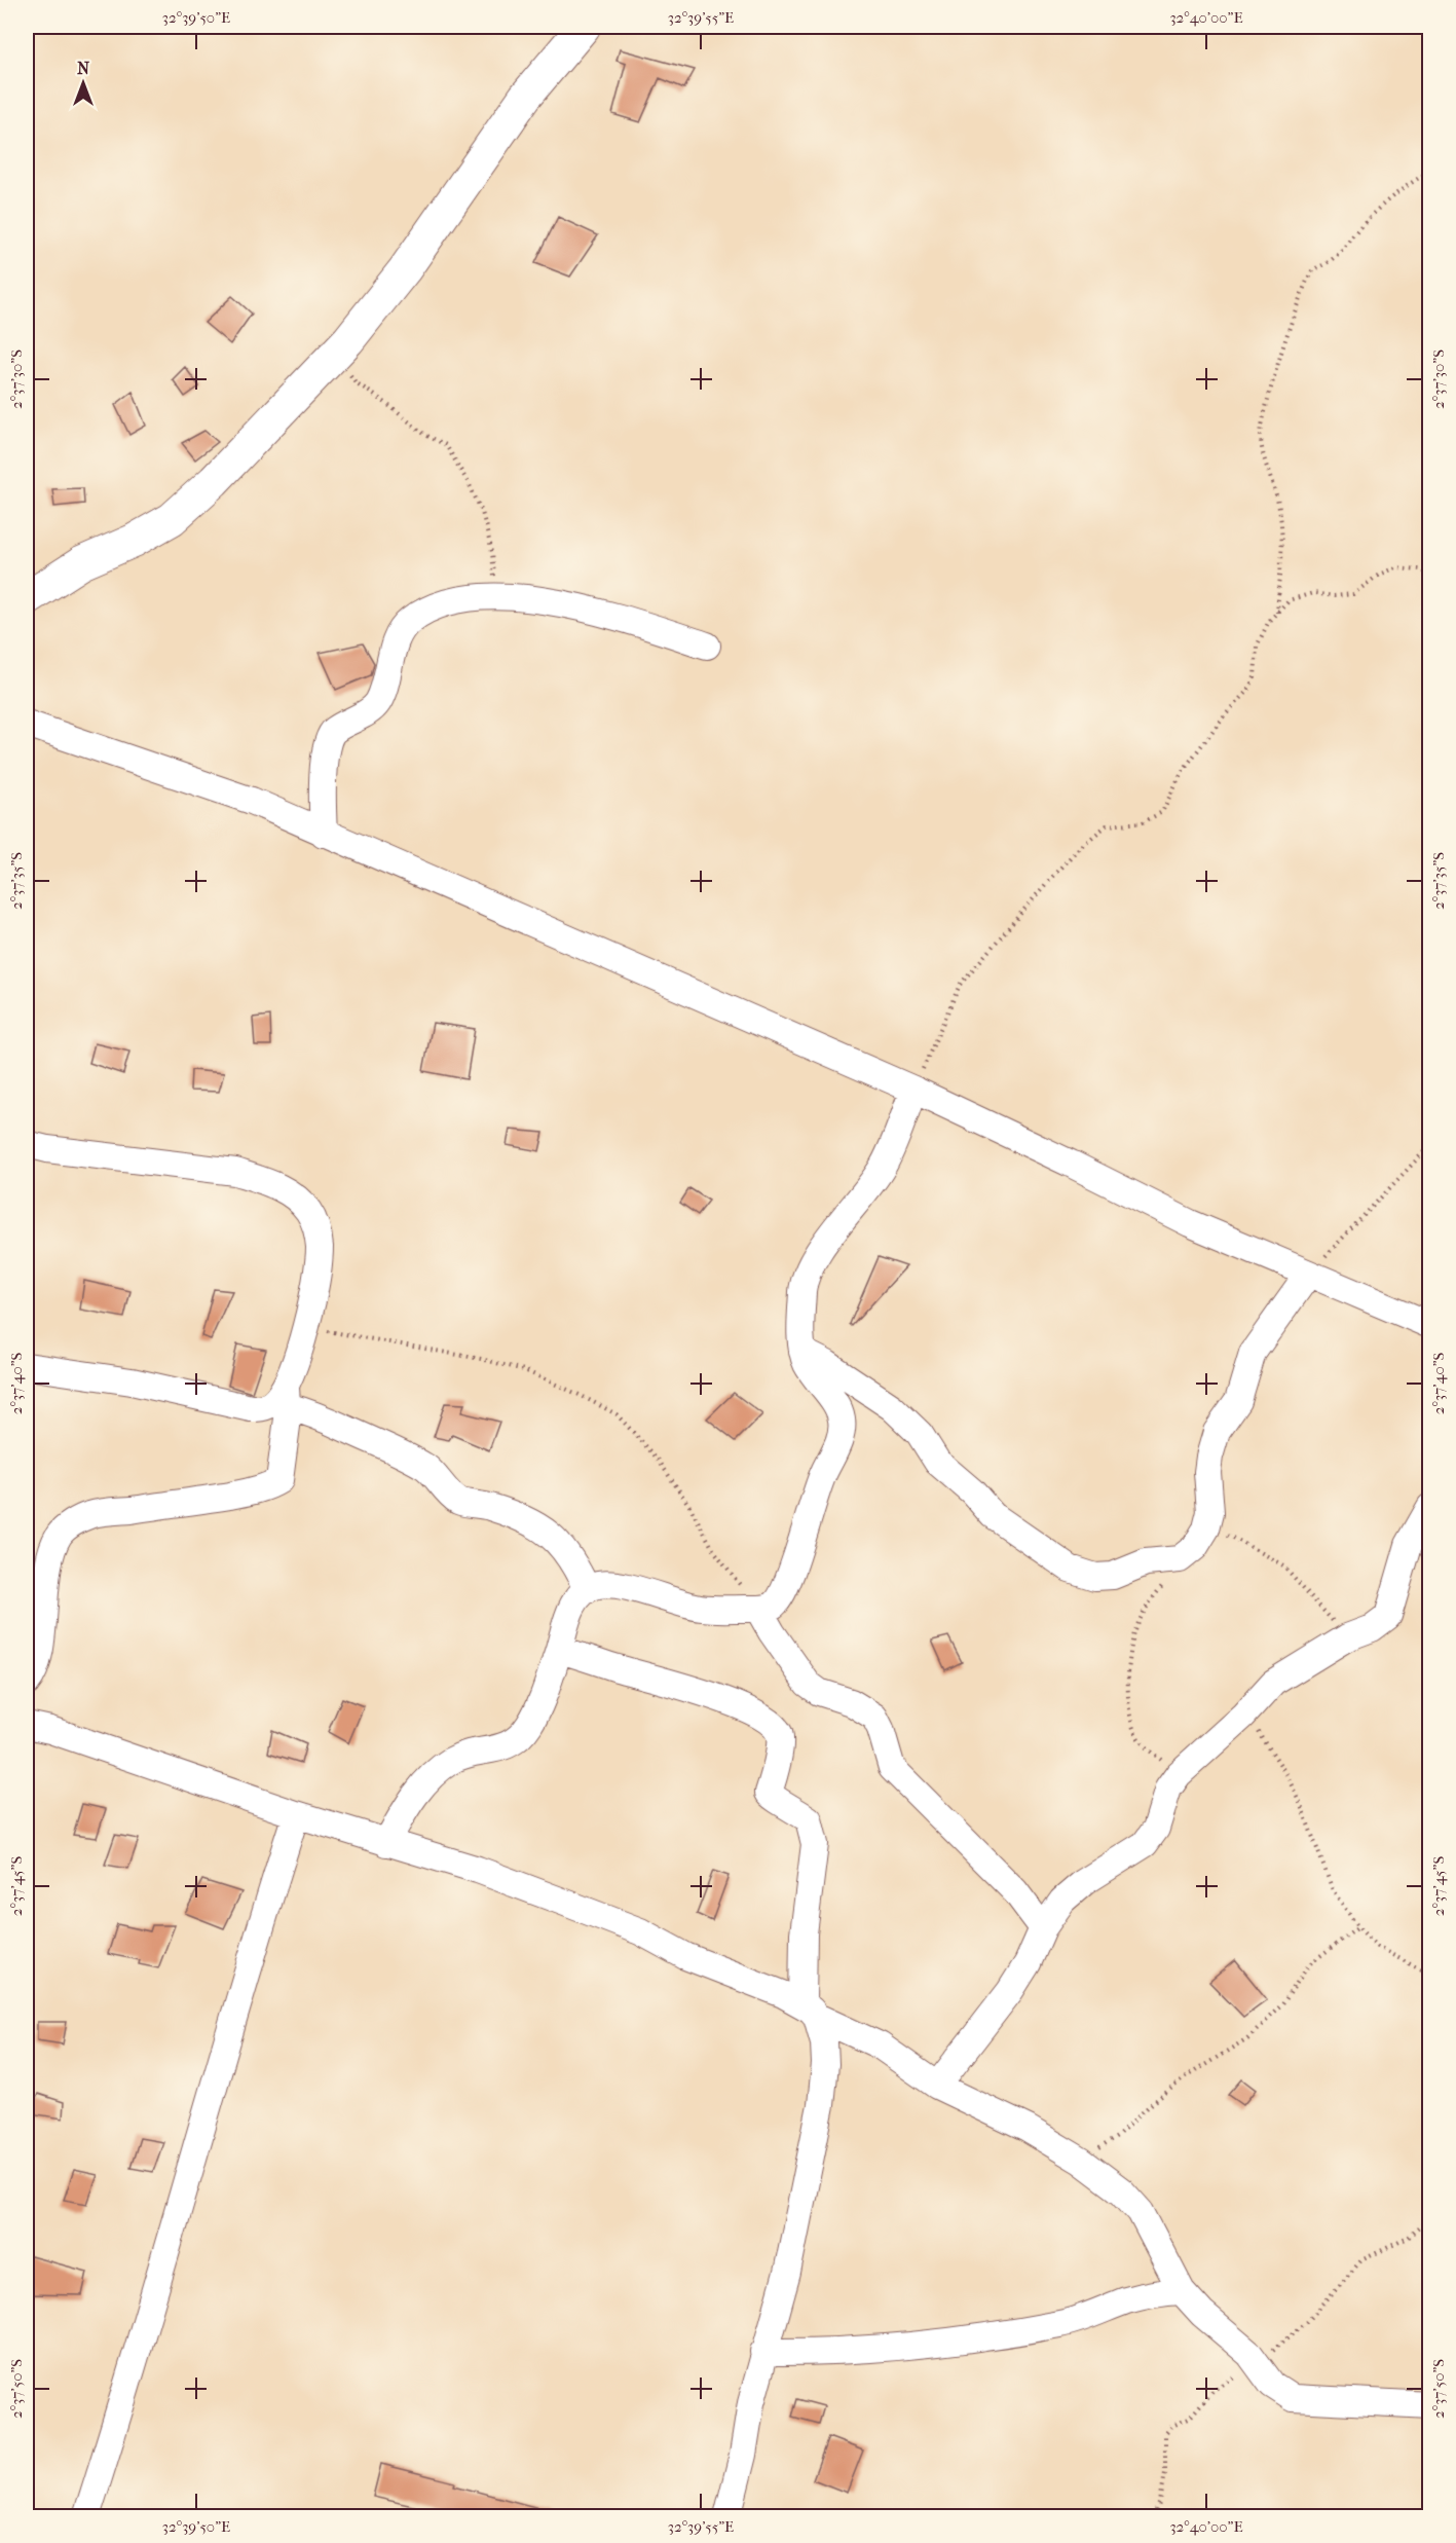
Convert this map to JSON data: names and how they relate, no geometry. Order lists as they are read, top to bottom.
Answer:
{
  "north": "top",
  "coordinates": [
    "32°39'50\"E",
    "32°39'55\"E",
    "32°40'00\"E",
    "2°37'30\"S",
    "2°37'35\"S",
    "2°37'40\"S",
    "2°37'45\"S",
    "2°37'50\"S"
  ]
}
